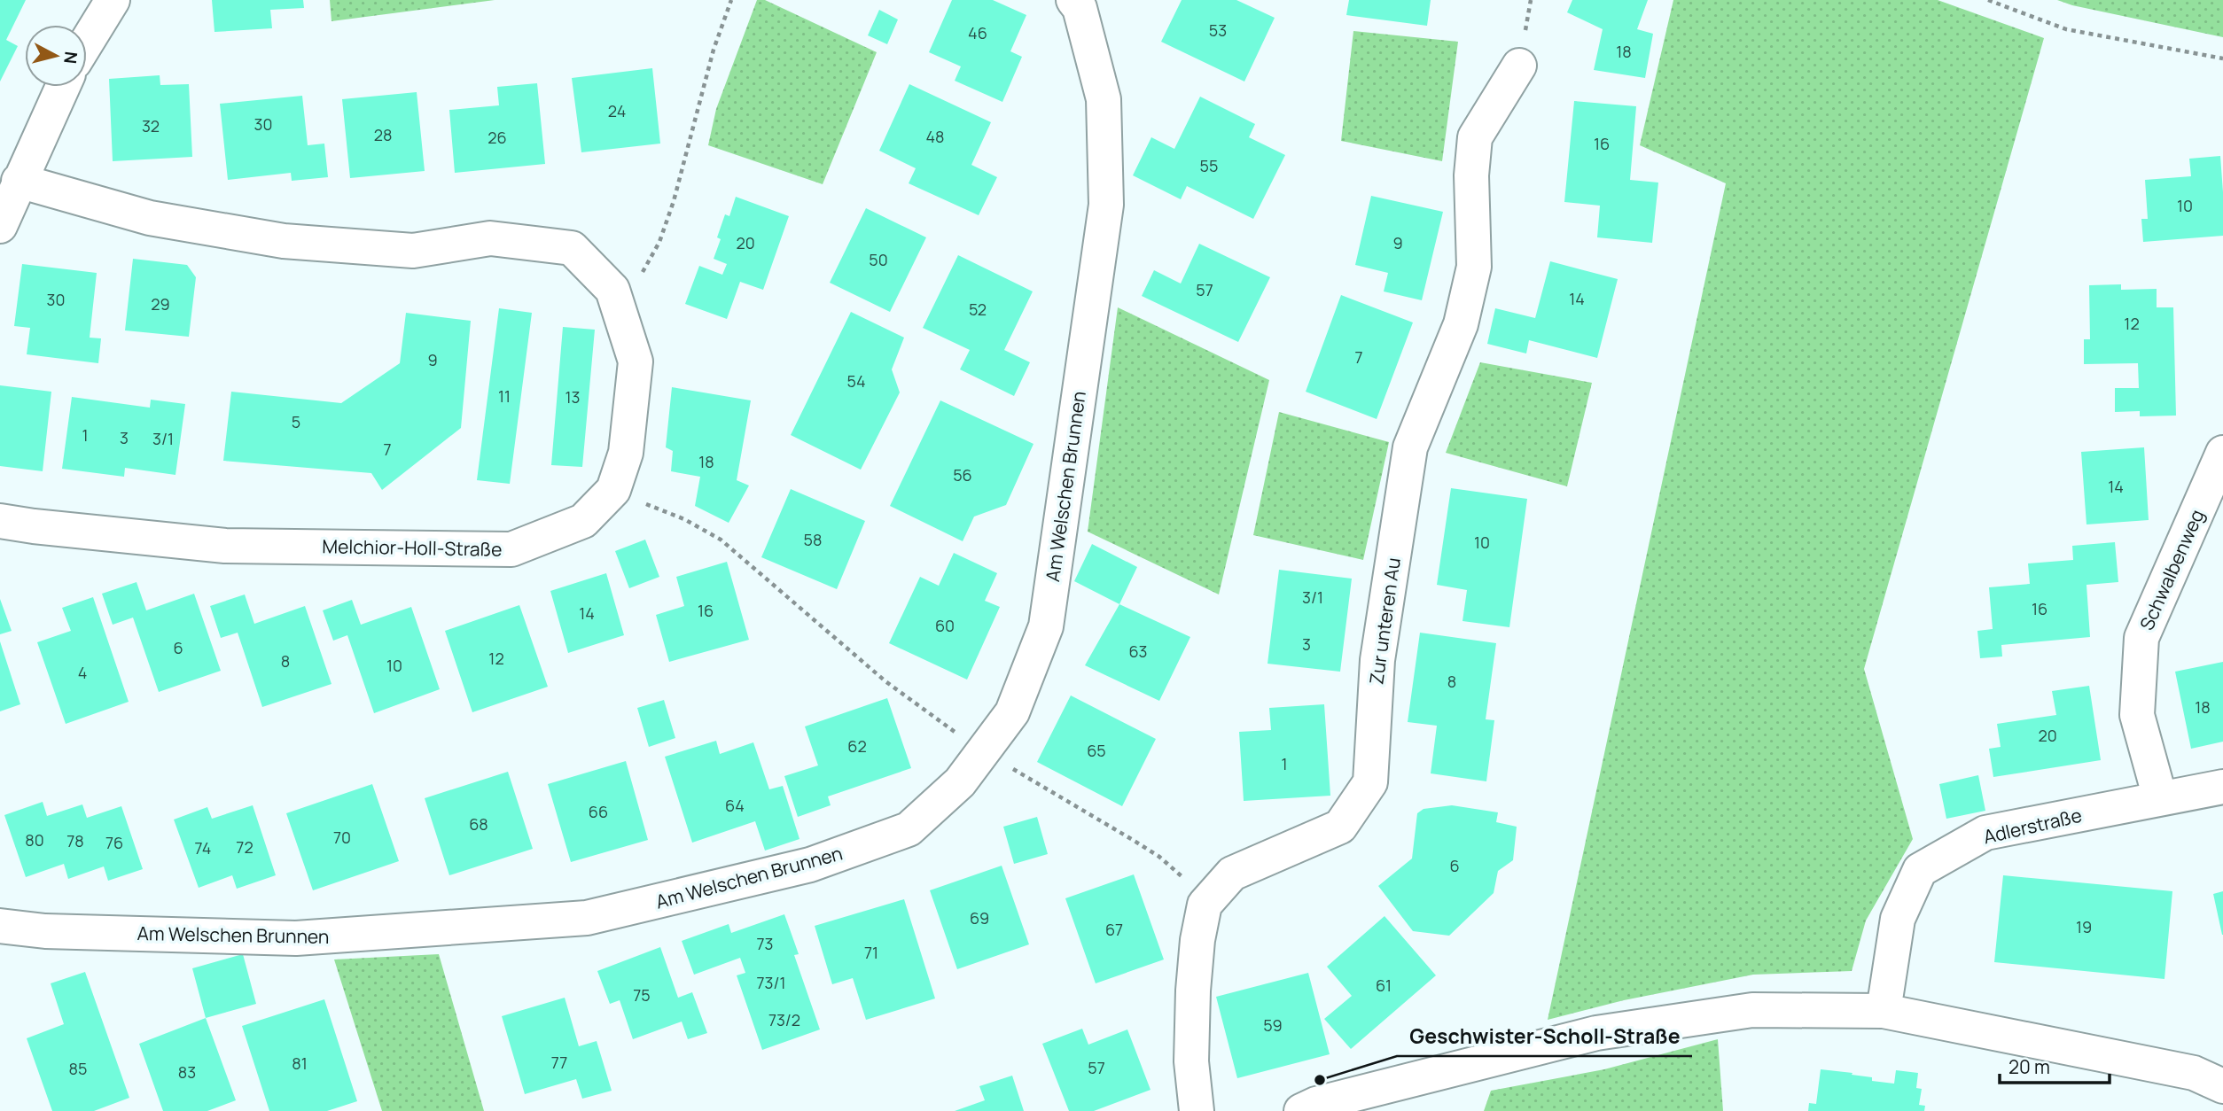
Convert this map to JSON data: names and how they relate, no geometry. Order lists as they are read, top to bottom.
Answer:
{
  "streets": {
    "street": [
      "Am Welschen Brunnen",
      "Melchior-Holl-Straße",
      "Schwalbenweg",
      "Zur unteren Au",
      "Adlerstraße"
    ]
  },
  "crossings": [
    ["Schwalbenweg", "Adlerstraße"]
  ],
  "places": ["Geschwister-Scholl-Straße"],
  "house_numbers": [
    "53",
    "46",
    "18",
    "24",
    "30",
    "32",
    "28",
    "48",
    "26",
    "16",
    "55",
    "10",
    "20",
    "9",
    "50",
    "57",
    "14",
    "30",
    "29",
    "52",
    "12",
    "7",
    "9",
    "54",
    "11",
    "13",
    "5",
    "1",
    "3",
    "3/1",
    "7",
    "18",
    "56",
    "14",
    "58",
    "10",
    "3/1",
    "16",
    "16",
    "14",
    "60",
    "3",
    "6",
    "63",
    "12",
    "8",
    "10",
    "4",
    "8",
    "18",
    "20",
    "62",
    "65",
    "1",
    "64",
    "66",
    "68",
    "70",
    "80",
    "78",
    "76",
    "72",
    "74",
    "6",
    "69",
    "19",
    "67",
    "73",
    "71",
    "73/1",
    "61",
    "75",
    "73/2",
    "59",
    "77",
    "81",
    "57",
    "85",
    "83"
  ],
  "scale_bar": "20 m",
  "north": "right"
}
